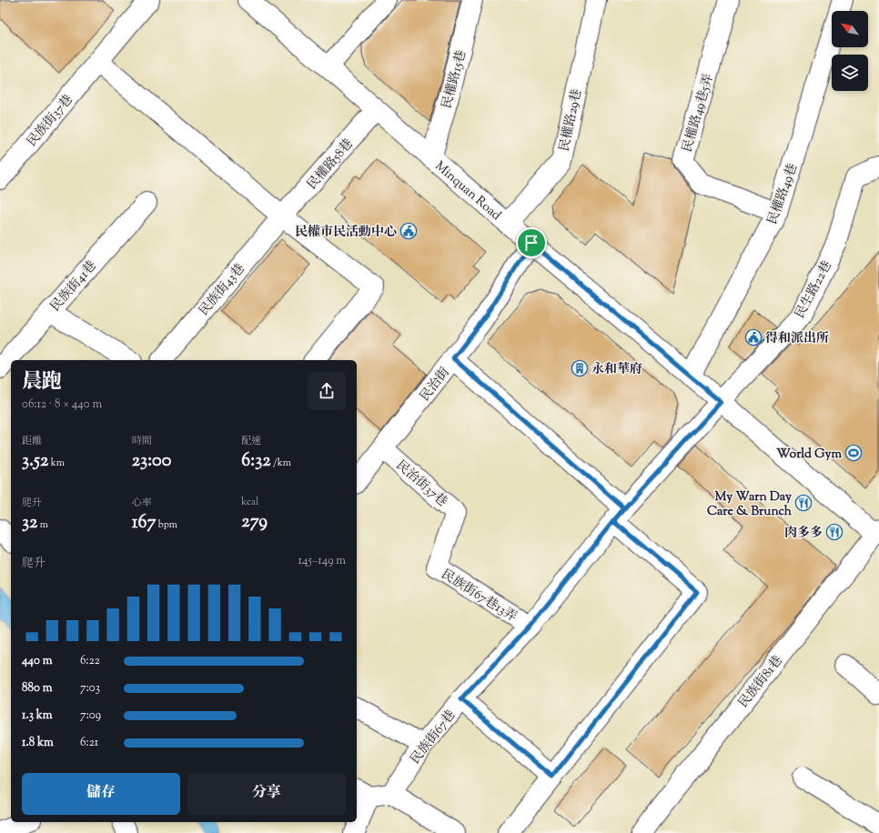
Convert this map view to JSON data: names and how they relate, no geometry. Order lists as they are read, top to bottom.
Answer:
{
  "streets": {
    "street": [
      "民權路15巷",
      "民權路49巷5弄",
      "民族街37巷",
      "民權路29巷",
      "民權路58巷",
      "Minquan Road",
      "民權路49巷",
      "民族街41巷",
      "民族街43巷",
      "民生路22巷",
      "民治街",
      "民治街37巷",
      "民族街67巷13弄",
      "民族街81巷",
      "民族街67巷"
    ]
  },
  "crossings": [
    ["民權路15巷", "Minquan Road"],
    ["民權路49巷5弄", "民權路49巷"],
    ["民權路29巷", "Minquan Road"],
    ["民權路58巷", "Minquan Road"],
    ["民權路58巷", "民族街43巷"],
    ["Minquan Road", "民權路49巷"],
    ["Minquan Road", "民生路22巷"],
    ["Minquan Road", "民治街"],
    ["Minquan Road", "民族街81巷"],
    ["Minquan Road", "民族街67巷"],
    ["民生路22巷", "民族街67巷"],
    ["民治街", "民治街37巷"],
    ["民治街37巷", "民族街67巷13弄"],
    ["民族街67巷13弄", "民族街67巷"]
  ],
  "places": {
    "public building": ["民權市民活動中心", "得和派出所"],
    "building": ["永和華府"],
    "sports": ["World Gym"],
    "restaurant": ["My Warn Day Care & Brunch", "肉多多"]
  },
  "north": "top left",
  "page": {
    "heading": ["晨跑", "06:12 · 8 × 440 m"],
    "stats": [
      ["距離", "3.52 km"],
      ["時間", "23:00"],
      ["配速", "6:32 /km"],
      ["爬升", "32 m"],
      ["心率", "167 bpm"],
      ["kcal", "279"]
    ],
    "chart": ["爬升", "145–149 m"],
    "list": [
      {
        "name": "440 m",
        "note": "6:22"
      },
      {
        "name": "880 m",
        "note": "7:03"
      },
      {
        "name": "1.3 km",
        "note": "7:09"
      },
      {
        "name": "1.8 km",
        "note": "6:21"
      }
    ],
    "buttons": ["儲存", "分享"]
  }
}
